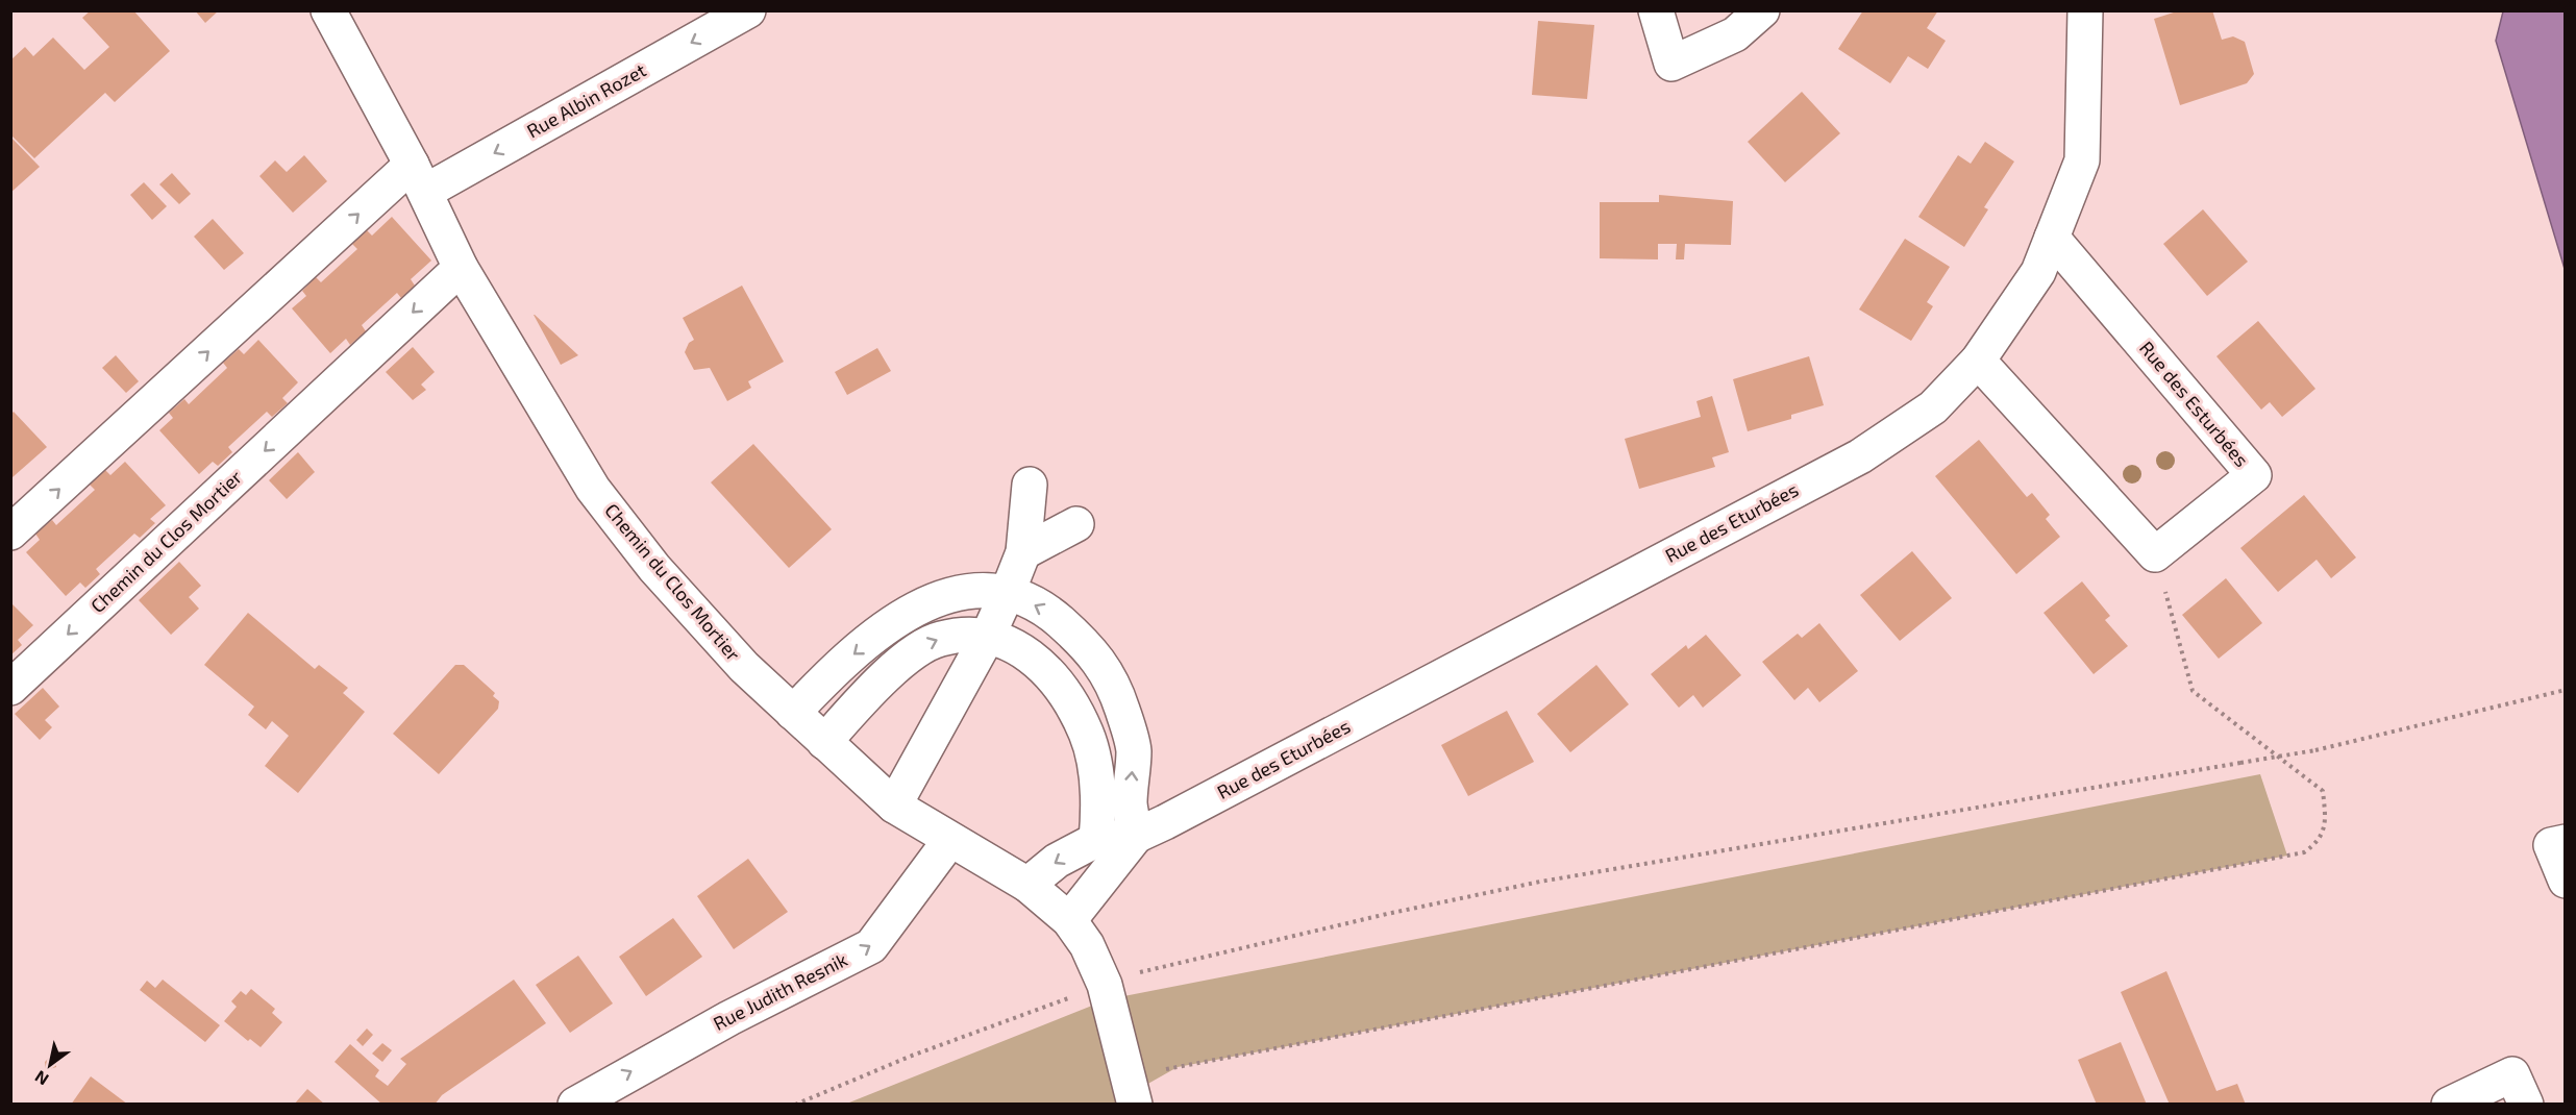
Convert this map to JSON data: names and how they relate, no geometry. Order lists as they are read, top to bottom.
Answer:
{
  "streets": {
    "street": [
      "Rue Albin Rozet",
      "Rue des Esturbées",
      "Rue des Eturbées",
      "Chemin du Clos Mortier",
      "Rue Judith Resnik"
    ]
  },
  "crossings": [
    ["Rue Albin Rozet", "Chemin du Clos Mortier"],
    ["Rue des Esturbées", "Rue des Eturbées"],
    ["Rue des Eturbées", "Chemin du Clos Mortier"],
    ["Chemin du Clos Mortier", "Rue Judith Resnik"]
  ],
  "one_way": ["Rue Albin Rozet", "Rue Judith Resnik"],
  "north": "bottom left"
}
